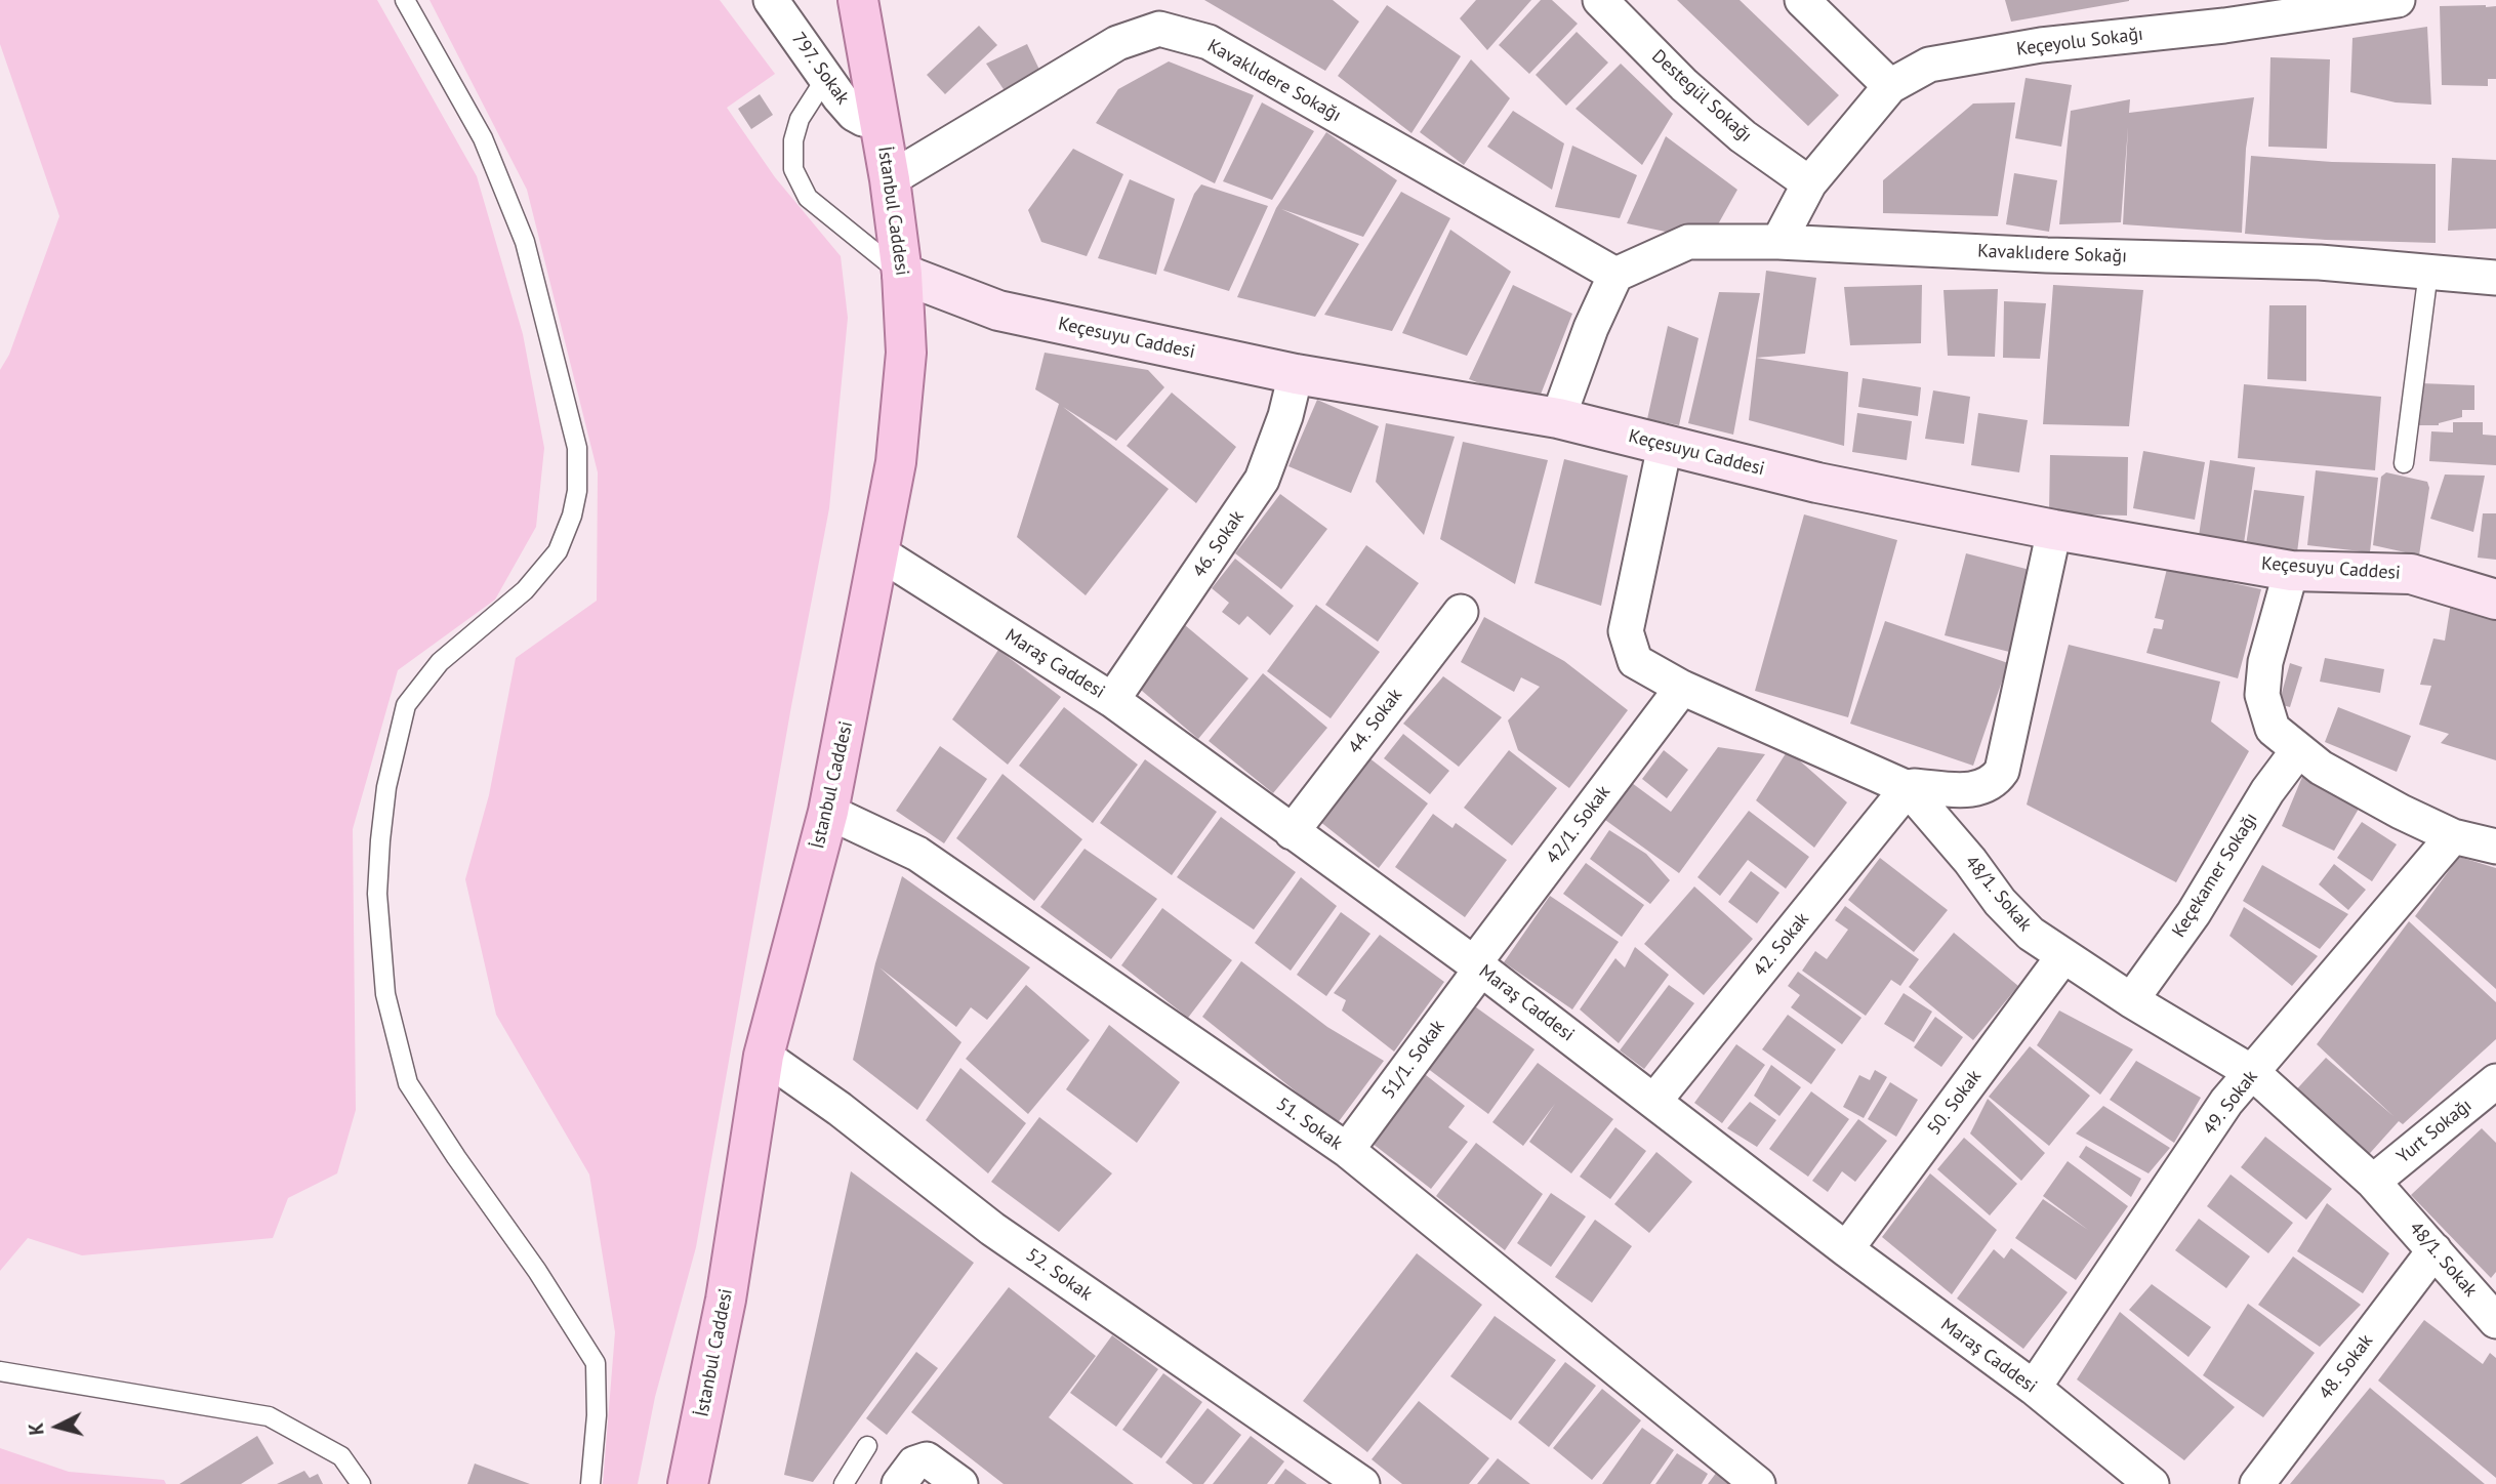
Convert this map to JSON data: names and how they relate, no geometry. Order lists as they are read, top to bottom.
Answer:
{
  "streets": {
    "main road": ["İstanbul Caddesi"],
    "street": [
      "Keçeyolu Sokağı",
      "797. Sokak",
      "Kavaklıdere Sokağı",
      "Destegül Sokağı",
      "Keçesuyu Caddesi",
      "46. Sokak",
      "Maraş Caddesi",
      "44. Sokak",
      "42/1. Sokak",
      "Keçekamer Sokağı",
      "48/1. Sokak",
      "42. Sokak",
      "51/1. Sokak",
      "50. Sokak",
      "49. Sokak",
      "51. Sokak",
      "Yurt Sokağı",
      "52. Sokak",
      "48. Sokak"
    ]
  },
  "crossings": [
    ["797. Sokak", "İstanbul Caddesi"],
    ["Kavaklıdere Sokağı", "İstanbul Caddesi"],
    ["İstanbul Caddesi", "Keçesuyu Caddesi"],
    ["İstanbul Caddesi", "Maraş Caddesi"],
    ["İstanbul Caddesi", "51. Sokak"],
    ["İstanbul Caddesi", "52. Sokak"],
    ["Keçesuyu Caddesi", "46. Sokak"],
    ["Keçesuyu Caddesi", "48/1. Sokak"],
    ["46. Sokak", "Maraş Caddesi"],
    ["Maraş Caddesi", "44. Sokak"],
    ["Maraş Caddesi", "42/1. Sokak"],
    ["Maraş Caddesi", "42. Sokak"],
    ["Maraş Caddesi", "51/1. Sokak"],
    ["Maraş Caddesi", "50. Sokak"],
    ["Maraş Caddesi", "49. Sokak"],
    ["42/1. Sokak", "48/1. Sokak"],
    ["42/1. Sokak", "51/1. Sokak"],
    ["Keçekamer Sokağı", "48/1. Sokak"],
    ["48/1. Sokak", "42. Sokak"],
    ["48/1. Sokak", "50. Sokak"],
    ["48/1. Sokak", "49. Sokak"],
    ["48/1. Sokak", "Yurt Sokağı"],
    ["48/1. Sokak", "48. Sokak"],
    ["51/1. Sokak", "51. Sokak"]
  ],
  "north": "left"
}
